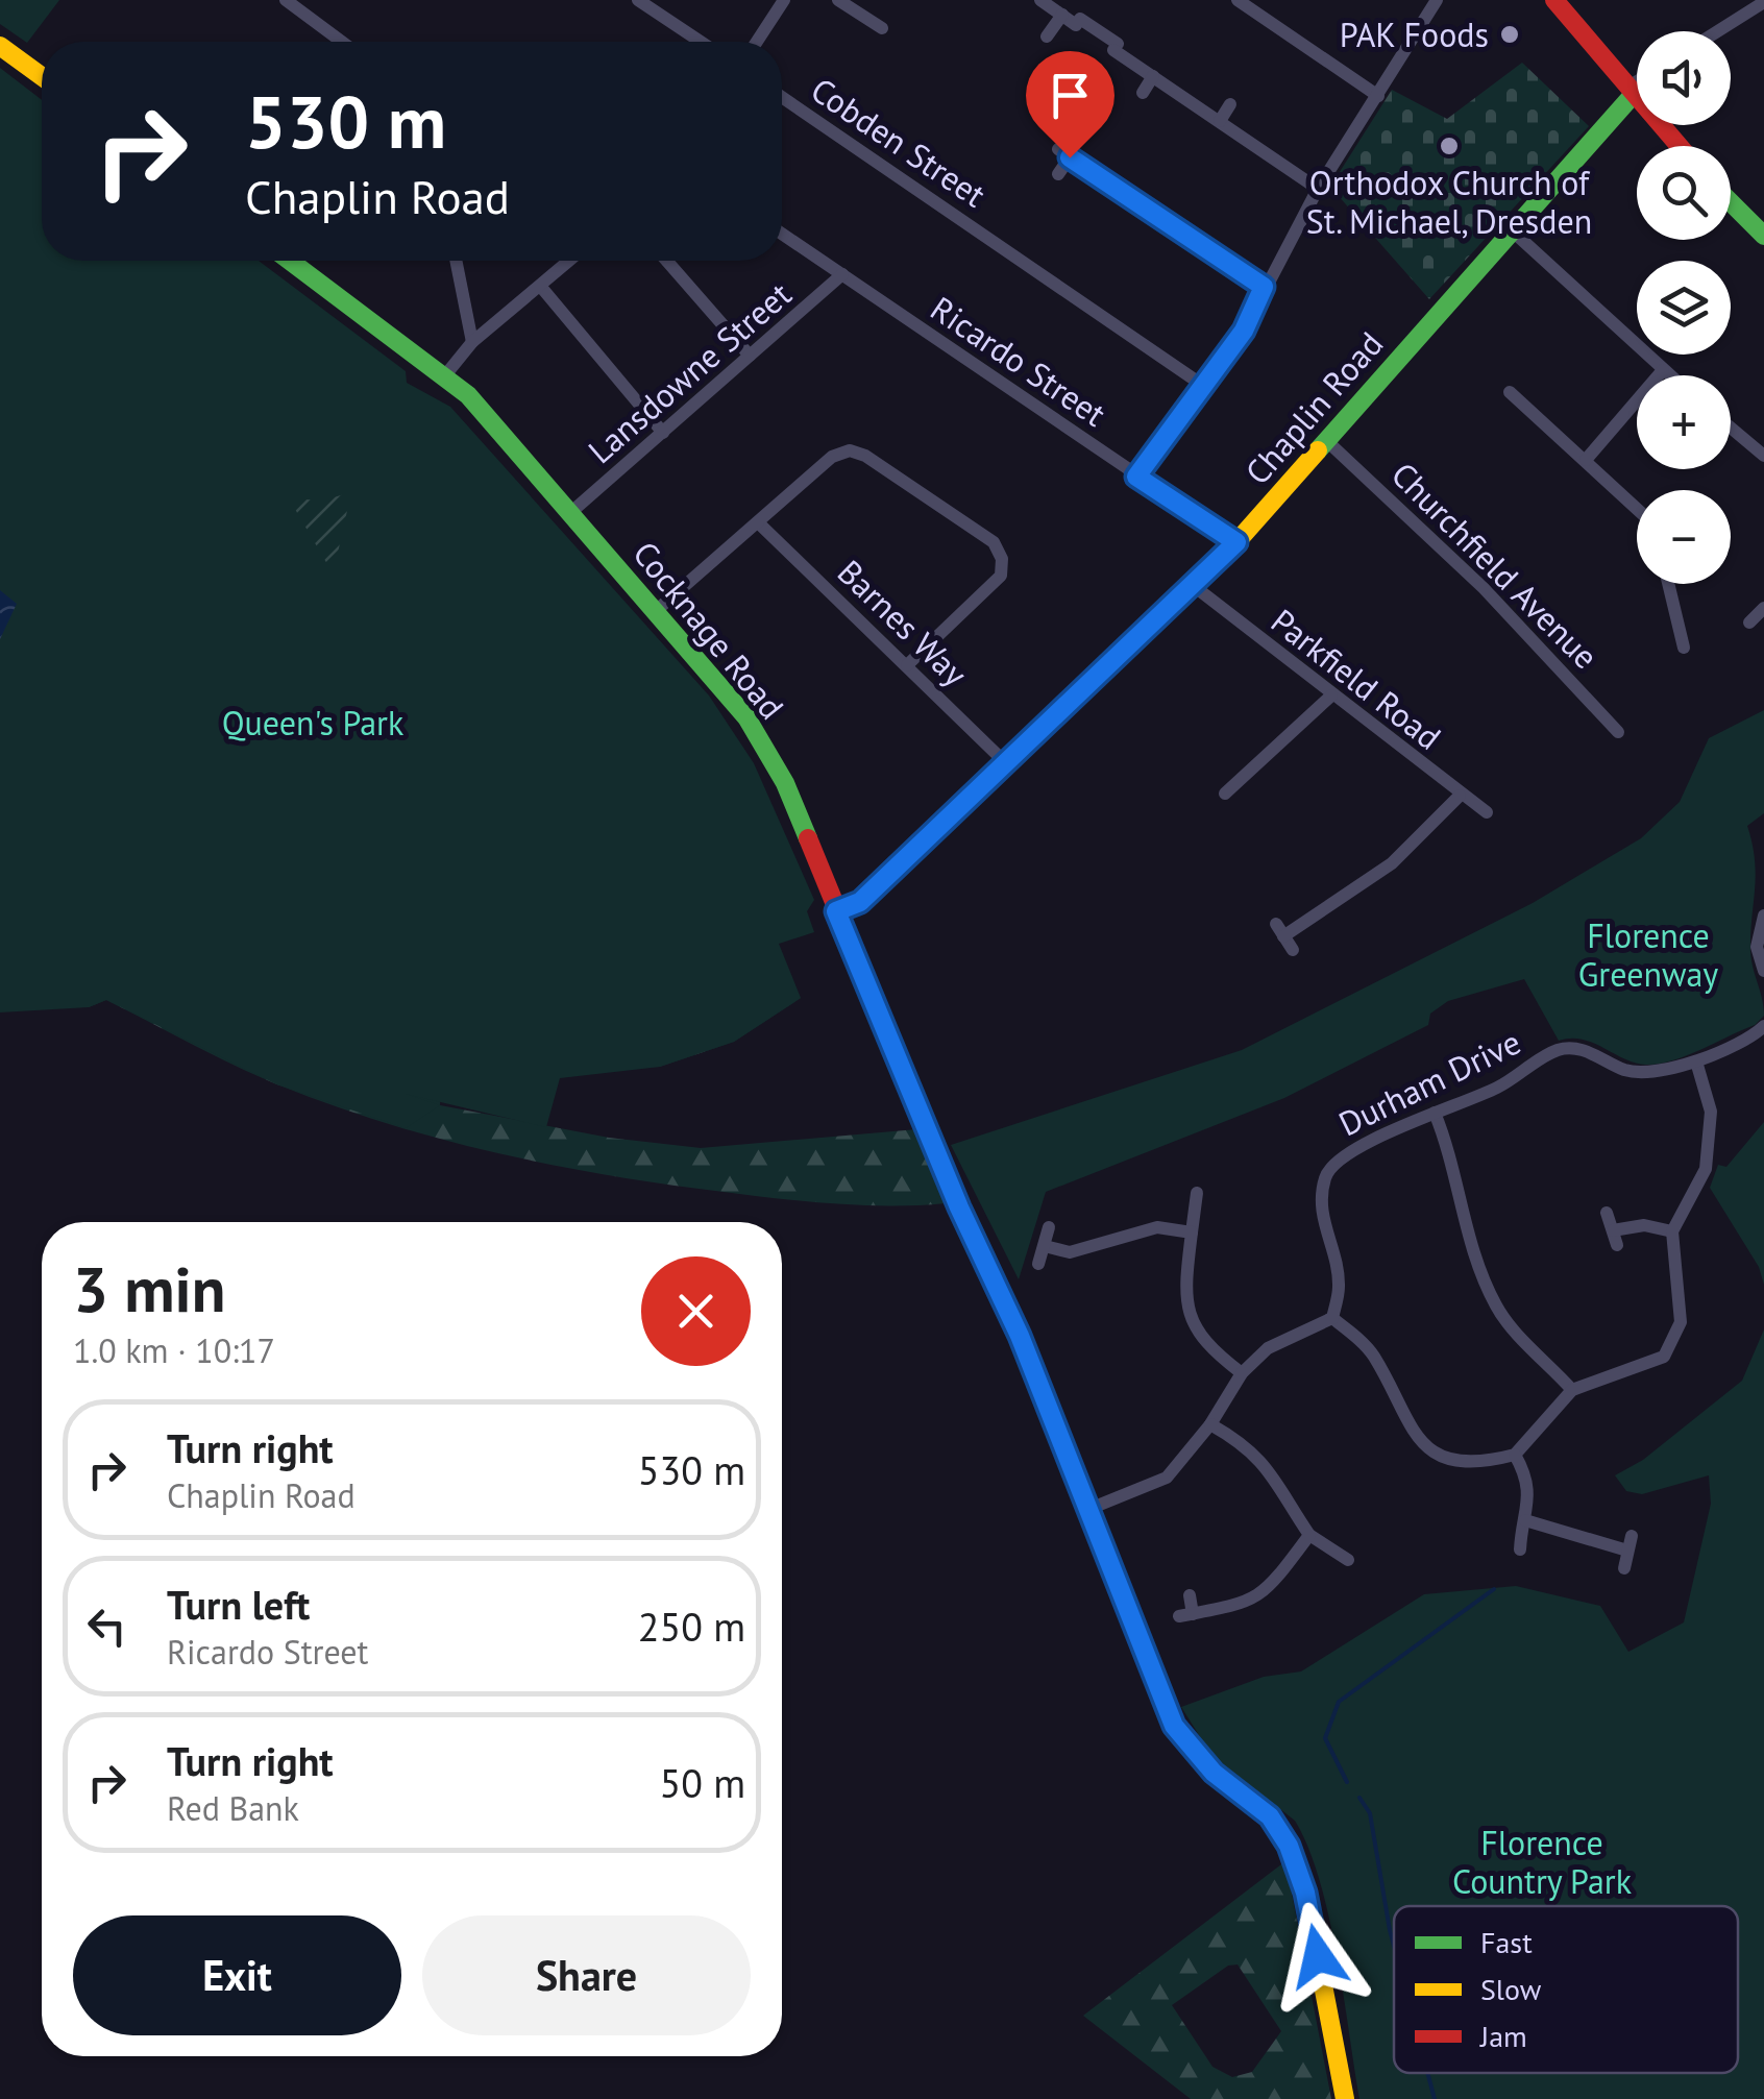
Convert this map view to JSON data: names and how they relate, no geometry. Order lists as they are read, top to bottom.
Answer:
{
  "streets": {
    "street": [
      "Cobden Street",
      "Ricardo Street",
      "Lansdowne Street",
      "Chaplin Road",
      "Churchfield Avenue",
      "Barnes Way",
      "Cocknage Road",
      "Parkfield Road",
      "Durham Drive"
    ]
  },
  "crossings": [
    ["Ricardo Street", "Lansdowne Street"],
    ["Ricardo Street", "Chaplin Road"],
    ["Lansdowne Street", "Cocknage Road"],
    ["Chaplin Road", "Churchfield Avenue"],
    ["Chaplin Road", "Barnes Way"],
    ["Chaplin Road", "Cocknage Road"],
    ["Chaplin Road", "Parkfield Road"]
  ],
  "parks": ["Queen's Park", "Florence Greenway", "Florence Country Park"],
  "places": ["PAK Foods", "Orthodox Church of St. Michael, Dresden"],
  "legend": ["Fast", "Slow", "Jam"],
  "page": {
    "map_buttons": ["+", "−"],
    "turn": ["530 m", "Chaplin Road"],
    "heading": ["3 min", "1.0 km · 10:17"],
    "list": [
      {
        "name": "Turn right",
        "note": "Chaplin Road",
        "value": "530 m"
      },
      {
        "name": "Turn left",
        "note": "Ricardo Street",
        "value": "250 m"
      },
      {
        "name": "Turn right",
        "note": "Red Bank",
        "value": "50 m"
      }
    ],
    "buttons": ["Exit", "Share"]
  }
}
